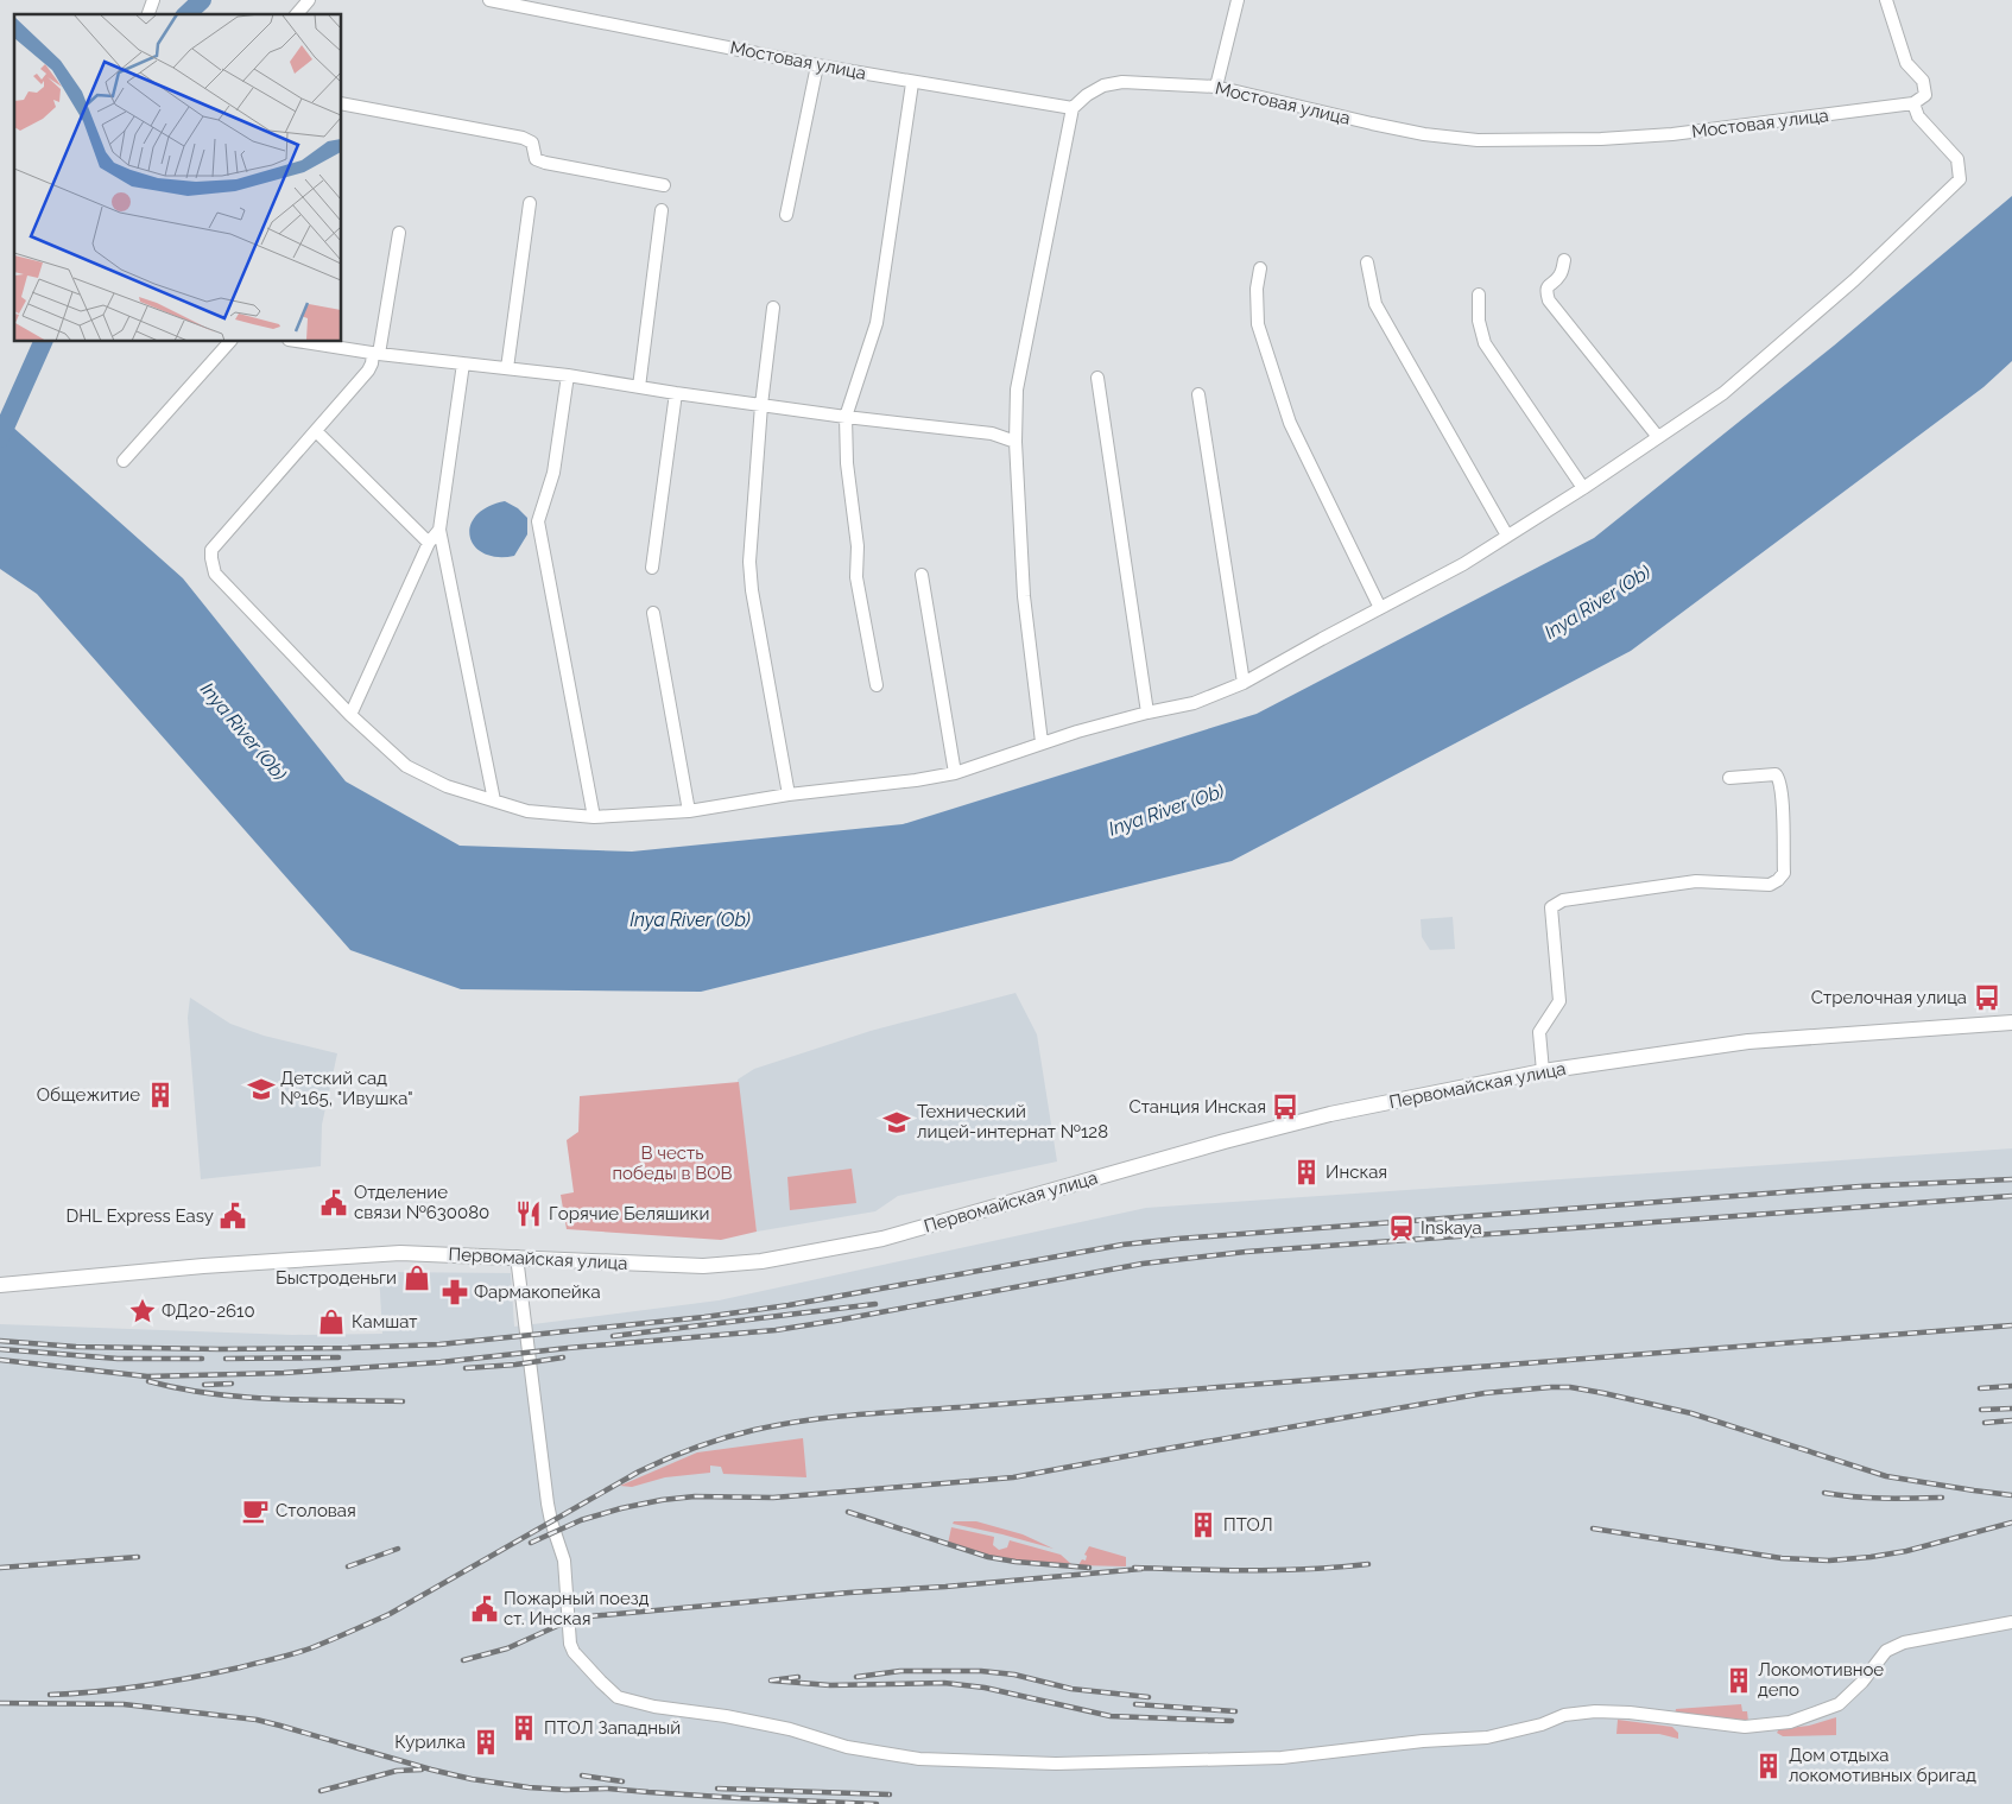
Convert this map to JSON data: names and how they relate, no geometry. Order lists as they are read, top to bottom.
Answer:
{
  "streets": {
    "main road": ["Первомайская улица"],
    "street": ["Мостовая улица"]
  },
  "water": ["Inya River (Ob)"],
  "parks": ["В честь победы в ВОВ"],
  "places": {
    "bus stop": ["Стрелочная улица", "Станция Инская"],
    "school or university": ["Детский сад №165, \"Ивушка\"", "Технический лицей-интернат №128"],
    "building": [
      "Общежитие",
      "Инская",
      "ПТОЛ",
      "Локомотивное депо",
      "ПТОЛ Западный",
      "Курилка",
      "Дом отдыха локомотивных бригад"
    ],
    "public building": ["Отделение связи №630080", "DHL Express Easy", "Пожарный поезд ст. Инская"],
    "restaurant": ["Горячие Беляшики"],
    "station": ["Inskaya"],
    "shop": ["Быстроденьги", "Камшат"],
    "pharmacy": ["Фармакопейка"],
    "place": ["ФД20-2610"],
    "cafe": ["Столовая"]
  }
}
